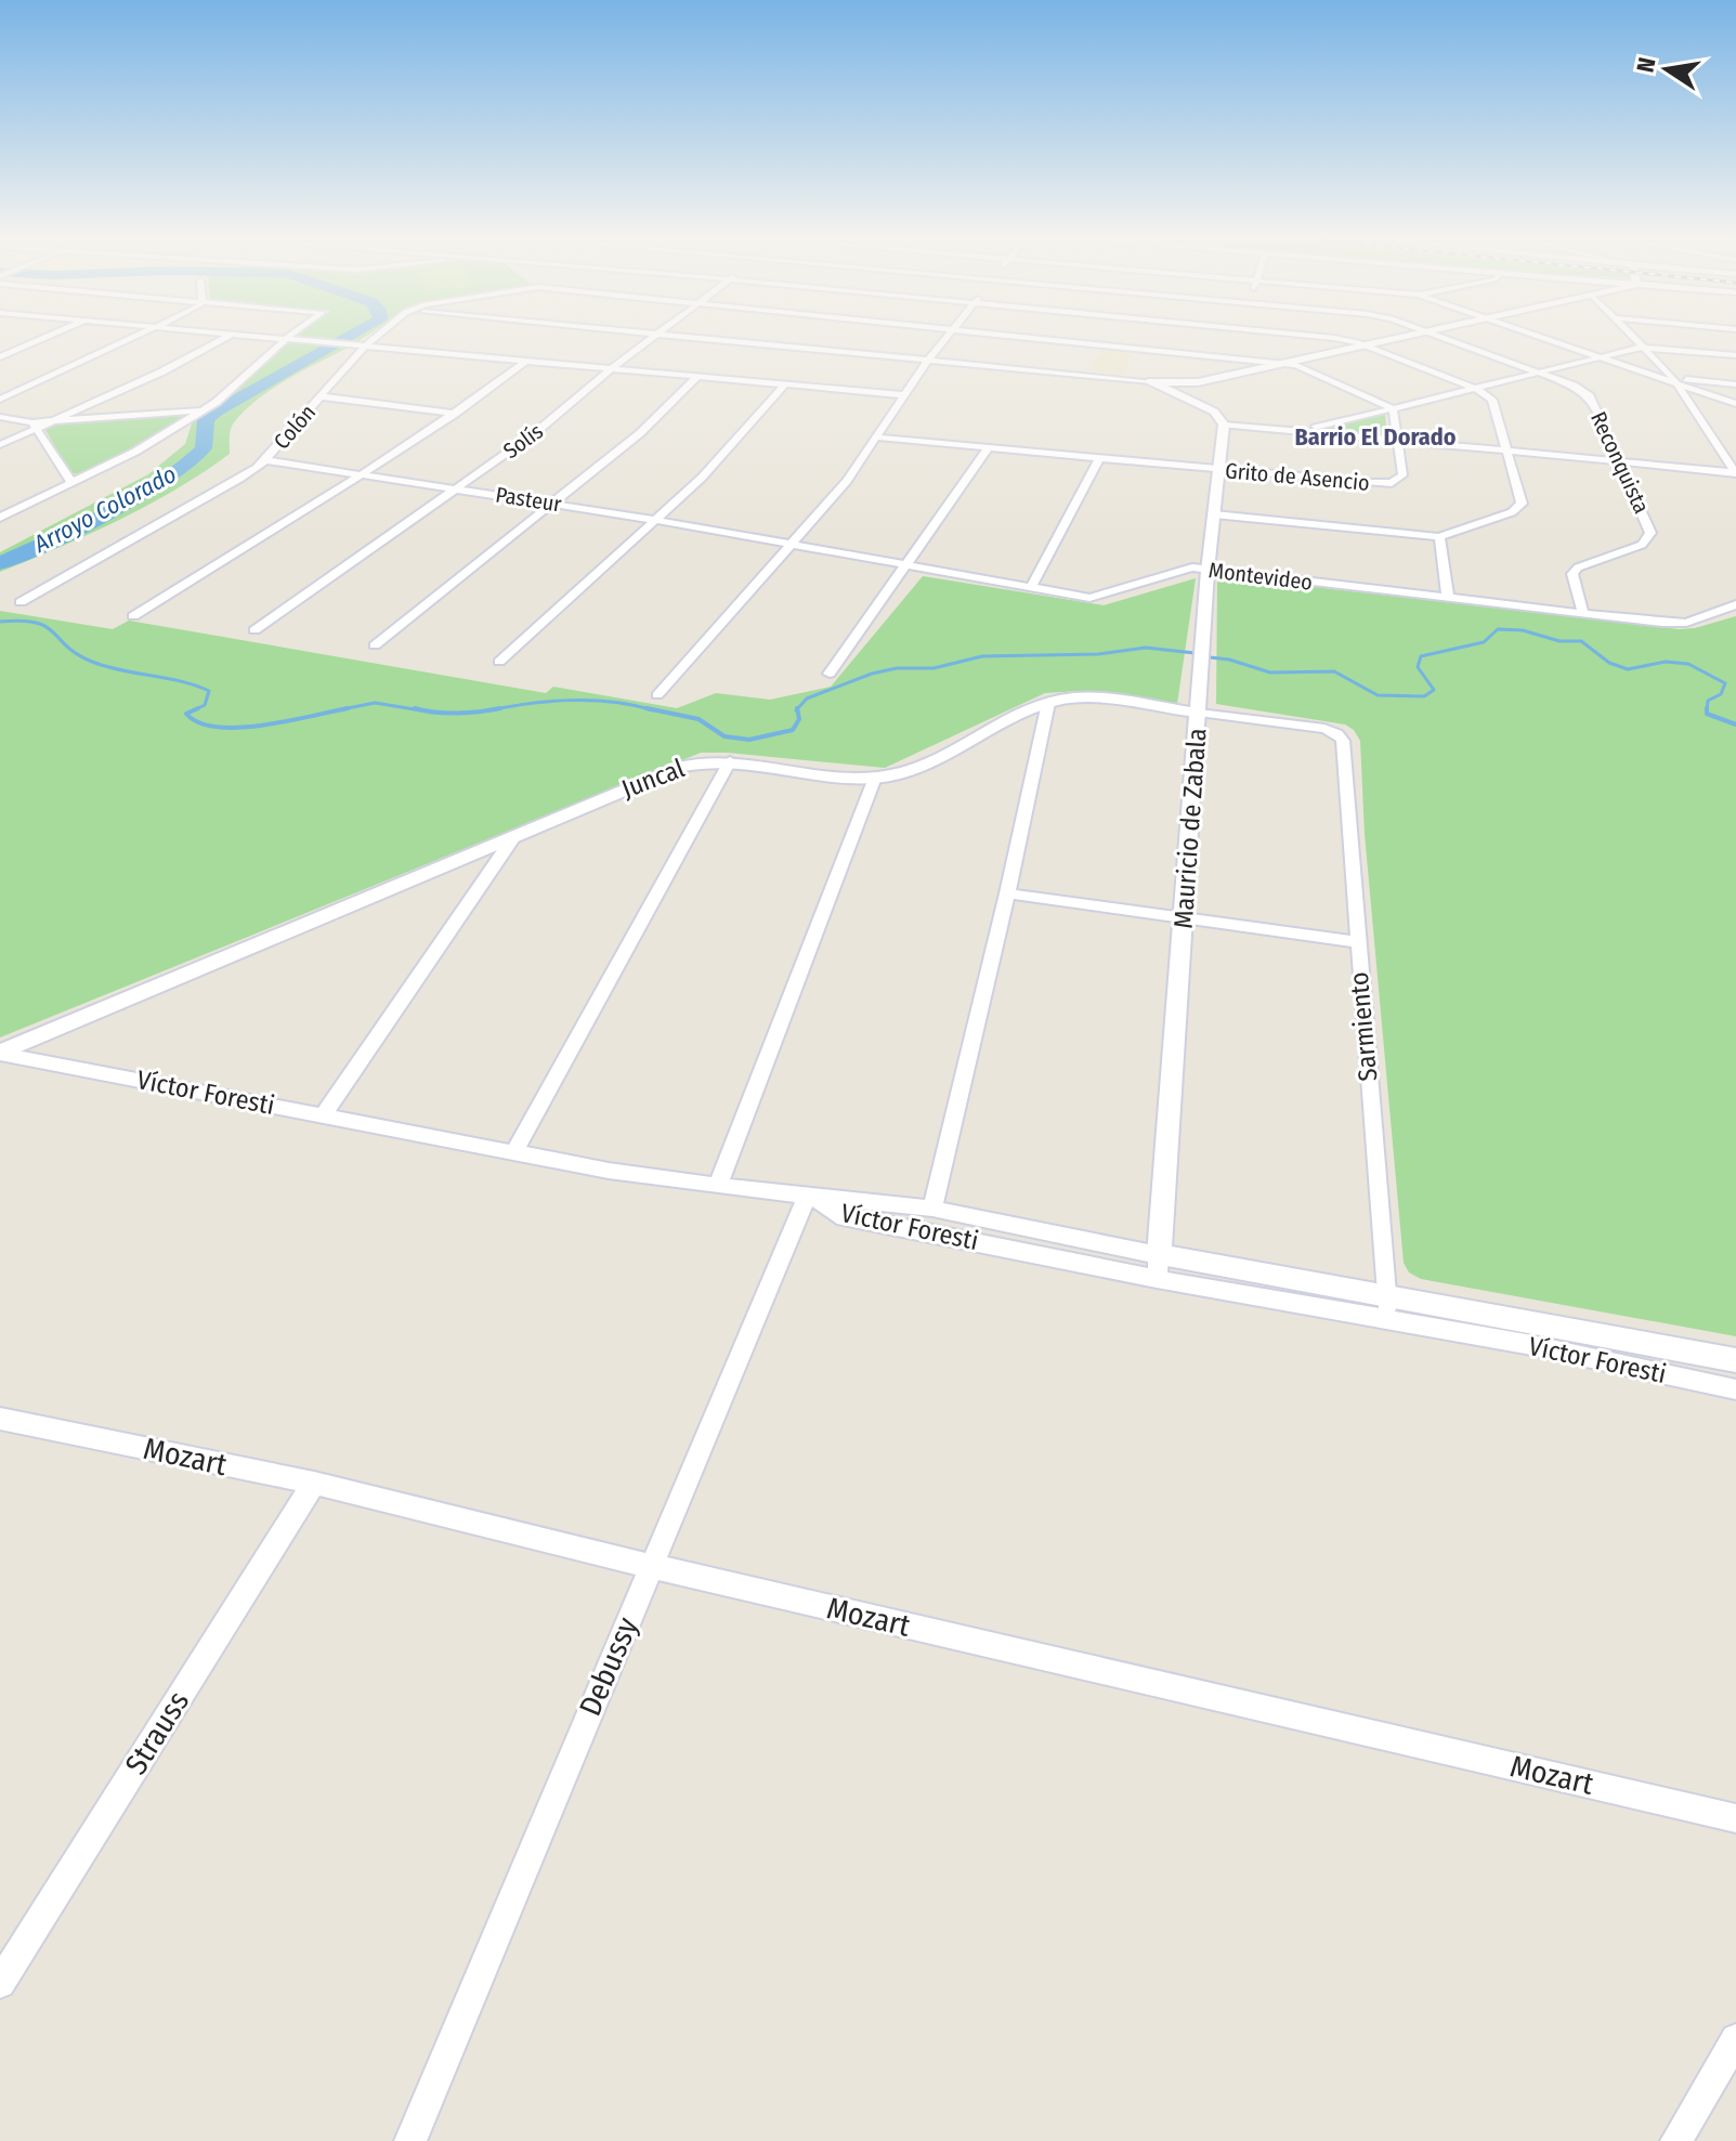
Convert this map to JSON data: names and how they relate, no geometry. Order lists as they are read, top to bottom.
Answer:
{
  "streets": {
    "street": [
      "Colón",
      "Solís",
      "Reconquista",
      "Grito de Asencio",
      "Pasteur",
      "Montevideo",
      "Juncal",
      "Mauricio de Zabala",
      "Sarmiento",
      "Víctor Foresti",
      "Mozart",
      "Debussy",
      "Strauss"
    ]
  },
  "crossings": [
    ["Colón", "Pasteur"],
    ["Solís", "Pasteur"],
    ["Reconquista", "Montevideo"],
    ["Grito de Asencio", "Mauricio de Zabala"],
    ["Pasteur", "Montevideo"],
    ["Montevideo", "Mauricio de Zabala"],
    ["Juncal", "Mauricio de Zabala"],
    ["Juncal", "Sarmiento"],
    ["Juncal", "Víctor Foresti"],
    ["Mauricio de Zabala", "Víctor Foresti"],
    ["Sarmiento", "Víctor Foresti"],
    ["Víctor Foresti", "Debussy"],
    ["Mozart", "Debussy"],
    ["Mozart", "Strauss"]
  ],
  "districts": ["Barrio El Dorado"],
  "water": ["Arroyo Colorado"],
  "north": "left"
}
